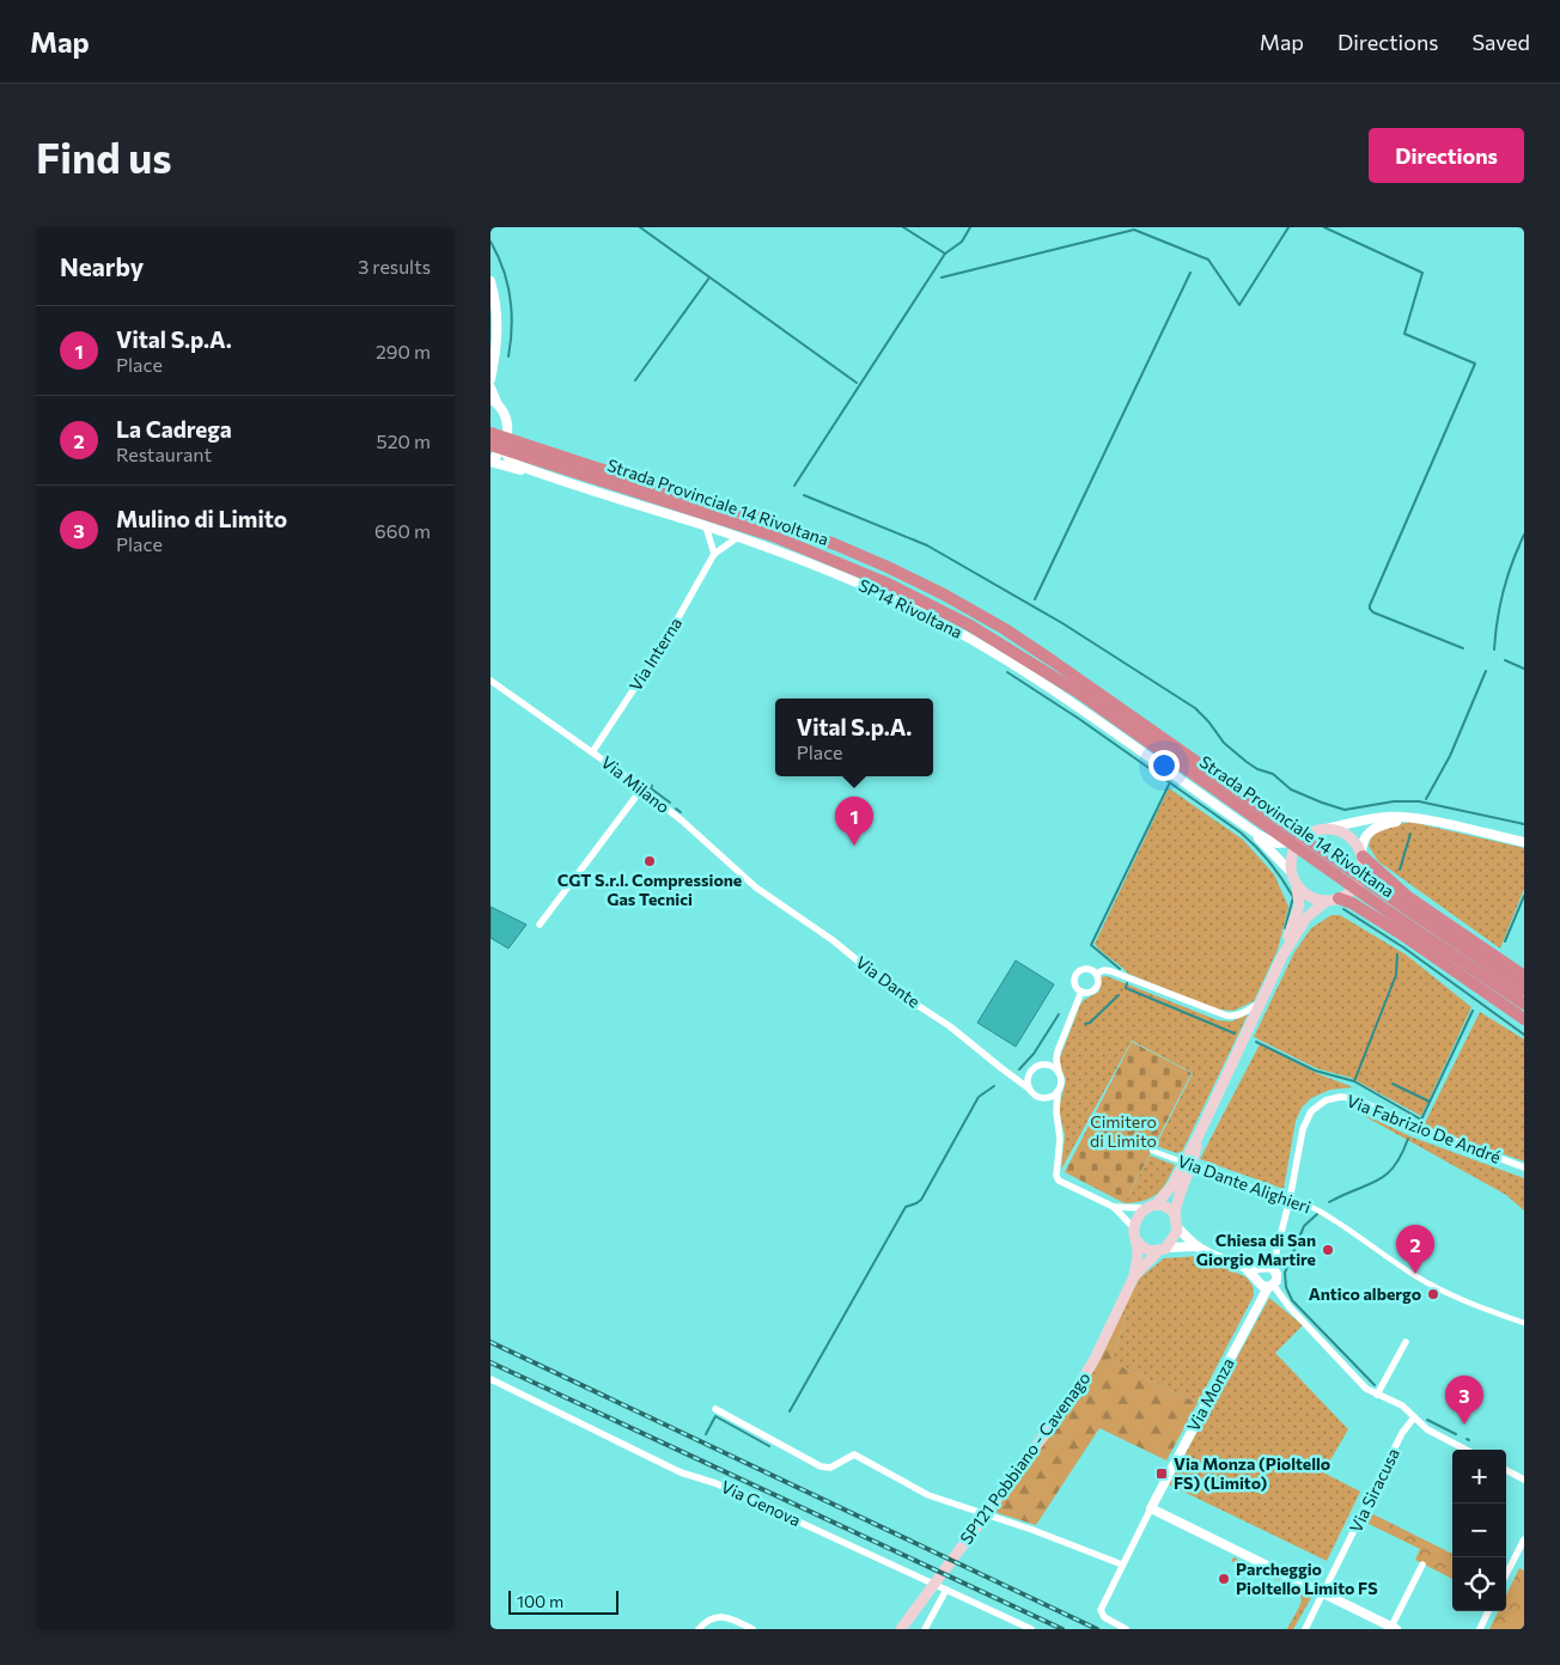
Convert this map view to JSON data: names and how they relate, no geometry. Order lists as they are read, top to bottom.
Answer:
{
  "streets": {
    "highway": ["Strada Provinciale 14 Rivoltana"],
    "main road": ["SP14 Rivoltana", "SP121 Pobbiano - Cavenago"],
    "street": [
      "Via Interna",
      "Via Milano",
      "Via Dante",
      "Via Fabrizio De André",
      "Via Dante Alighieri",
      "Via Monza",
      "Via Siracusa",
      "Via Genova"
    ]
  },
  "crossings": [
    ["SP14 Rivoltana", "Via Interna"],
    ["Via Interna", "Via Milano"],
    ["Via Milano", "Via Dante"],
    ["Via Fabrizio De André", "Via Dante Alighieri"],
    ["Via Fabrizio De André", "Via Monza"],
    ["Via Dante Alighieri", "Via Monza"]
  ],
  "parks": ["Cimitero di Limito"],
  "places": {
    "other": [
      "CGT S.r.l. Compressione Gas Tecnici",
      "Chiesa di San Giorgio Martire",
      "Antico albergo",
      "Parcheggio Pioltello Limito FS"
    ],
    "transit": ["Via Monza (Pioltello FS) (Limito)"]
  },
  "scale_bar": "100 m",
  "page": {
    "header": "Map",
    "nav": ["Map", "Directions", "Saved"],
    "buttons": "Directions",
    "title": "Find us",
    "heading": ["Nearby", "3 results"],
    "list": [
      {
        "mark": "1",
        "name": "Vital S.p.A.",
        "note": "Place",
        "value": "290 m"
      },
      {
        "mark": "2",
        "name": "La Cadrega",
        "note": "Restaurant",
        "value": "520 m"
      },
      {
        "mark": "3",
        "name": "Mulino di Limito",
        "note": "Place",
        "value": "660 m"
      }
    ],
    "popup": ["Vital S.p.A.", "Place"],
    "pins": ["1", "2", "3"],
    "map_buttons": ["+", "−"],
    "scale": "100 m"
  }
}
